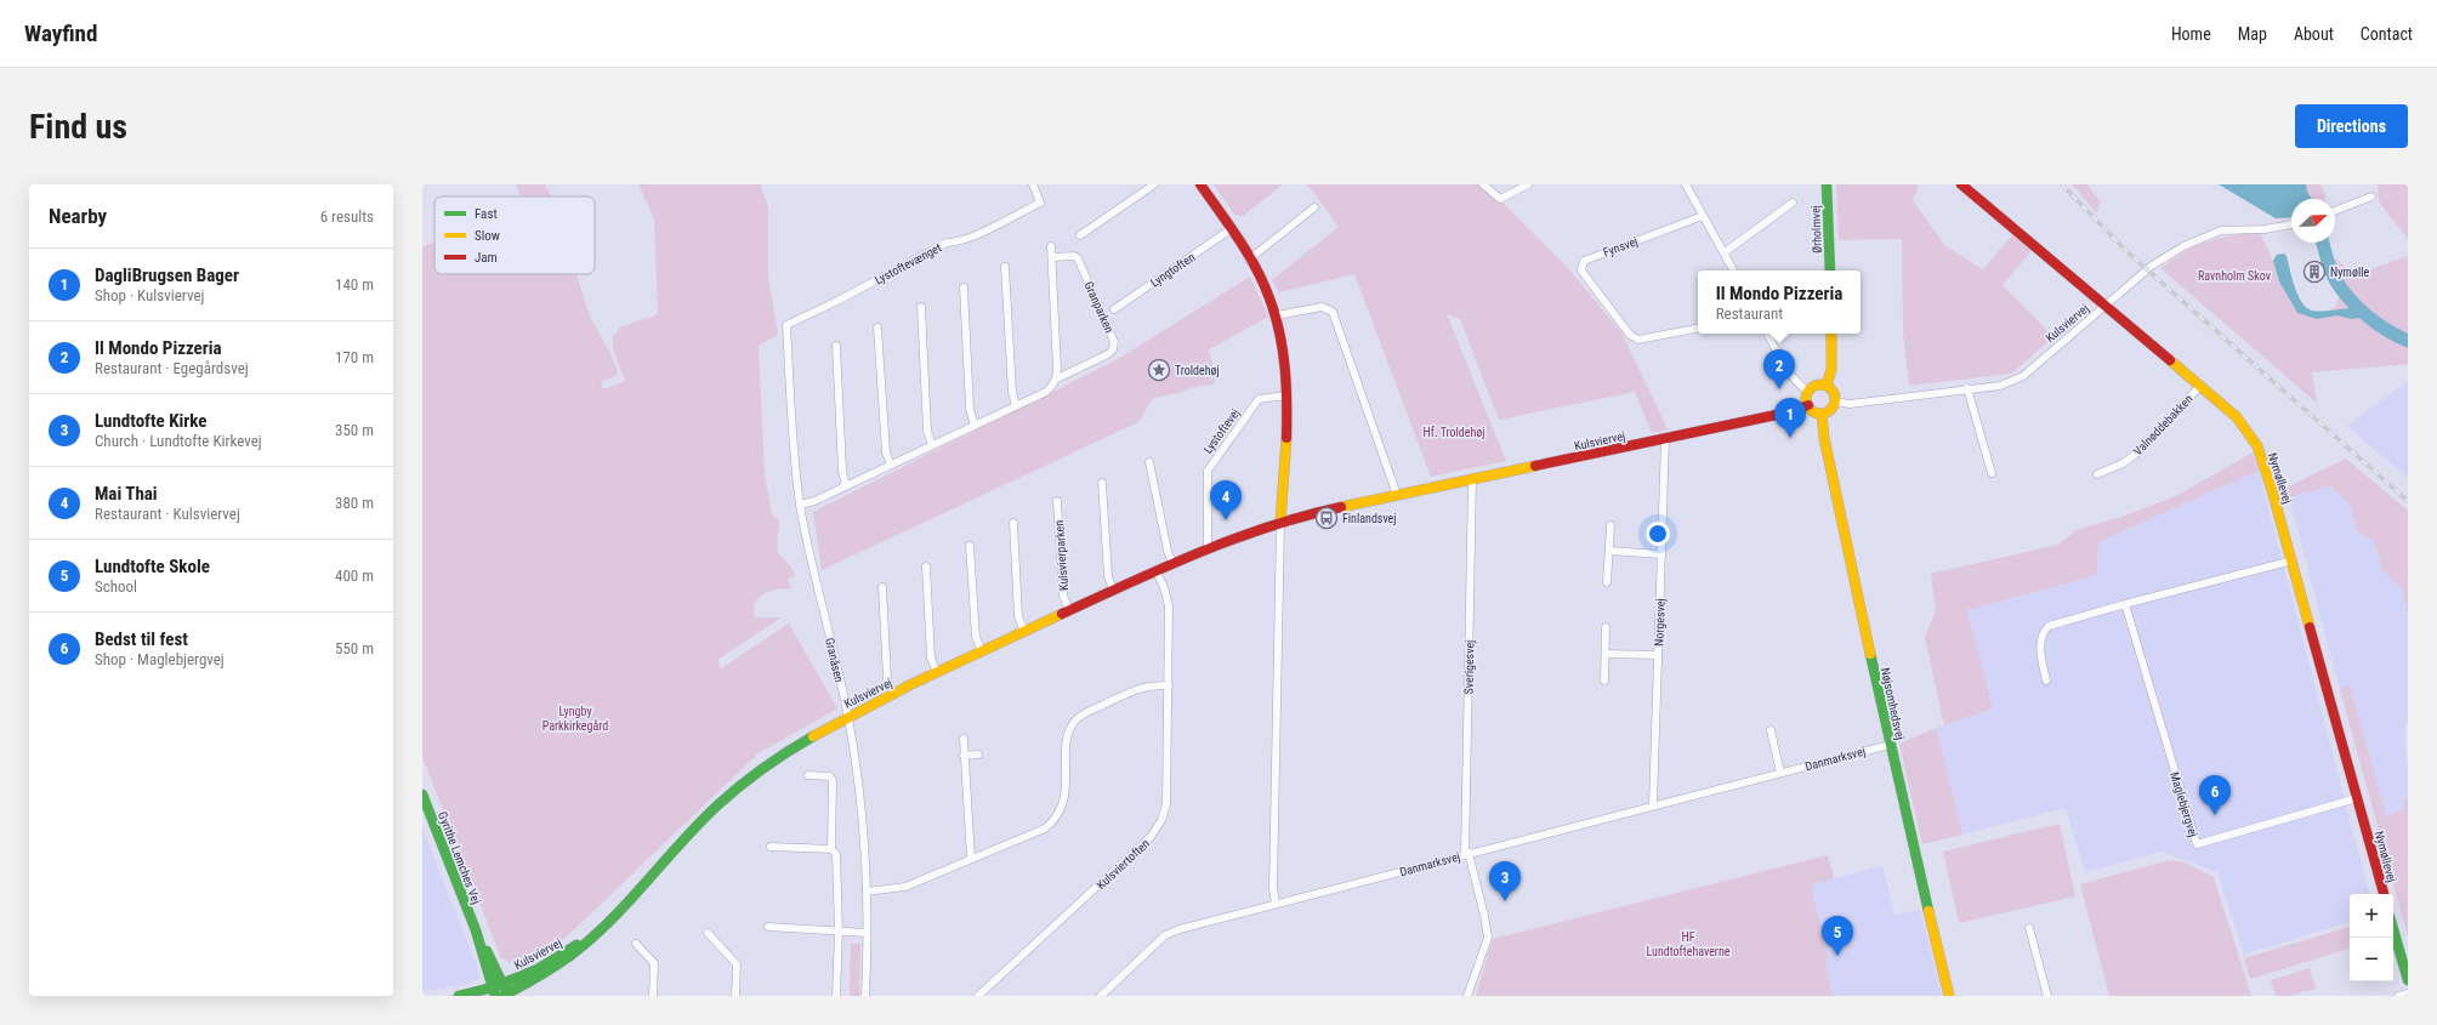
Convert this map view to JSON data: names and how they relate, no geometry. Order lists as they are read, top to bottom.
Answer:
{
  "streets": {
    "street": [
      "Ørholmvej",
      "Fynsvej",
      "Lystoftevænget",
      "Lyngtoften",
      "Granparken",
      "Kulsviervej",
      "Valnøddebakken",
      "Lystoftevej",
      "Nymøllevej",
      "Kulsvierparken",
      "Norgesvej",
      "Granåsen",
      "Sverigesvej",
      "Nøjsomhedsvej",
      "Danmarksvej",
      "Maglebjergvej",
      "Gyrithe Lemches Vej",
      "Kulsviertoften"
    ]
  },
  "crossings": [
    ["Lystoftevænget", "Granåsen"],
    ["Granparken", "Granåsen"],
    ["Kulsviervej", "Lystoftevej"],
    ["Kulsviervej", "Nymøllevej"],
    ["Kulsviervej", "Kulsvierparken"],
    ["Kulsviervej", "Norgesvej"],
    ["Kulsviervej", "Granåsen"],
    ["Kulsviervej", "Sverigesvej"],
    ["Kulsviervej", "Nøjsomhedsvej"],
    ["Kulsviervej", "Gyrithe Lemches Vej"],
    ["Kulsviervej", "Kulsviertoften"],
    ["Valnøddebakken", "Nymøllevej"],
    ["Nymøllevej", "Maglebjergvej"],
    ["Norgesvej", "Danmarksvej"],
    ["Sverigesvej", "Danmarksvej"],
    ["Nøjsomhedsvej", "Danmarksvej"]
  ],
  "parks": [
    "Ravnholm Skov",
    "Hf. Troldehøj",
    "Lyngby Parkkirkegård",
    "HF Lundtoftehaverne"
  ],
  "places": {
    "building": ["Nymølle"],
    "place": ["Troldehøj"],
    "bus stop": ["Finlandsvej"]
  },
  "legend": ["Fast", "Slow", "Jam"],
  "north": "top right",
  "page": {
    "header": "Wayfind",
    "nav": [
      "Home",
      "Map",
      "About",
      "Contact"
    ],
    "buttons": "Directions",
    "title": "Find us",
    "heading": ["Nearby", "6 results"],
    "list": [
      {
        "mark": "1",
        "name": "DagliBrugsen Bager",
        "note": "Shop · Kulsviervej",
        "value": "140 m"
      },
      {
        "mark": "2",
        "name": "Il Mondo Pizzeria",
        "note": "Restaurant · Egegårdsvej",
        "value": "170 m"
      },
      {
        "mark": "3",
        "name": "Lundtofte Kirke",
        "note": "Church · Lundtofte Kirkevej",
        "value": "350 m"
      },
      {
        "mark": "4",
        "name": "Mai Thai",
        "note": "Restaurant · Kulsviervej",
        "value": "380 m"
      },
      {
        "mark": "5",
        "name": "Lundtofte Skole",
        "note": "School",
        "value": "400 m"
      },
      {
        "mark": "6",
        "name": "Bedst til fest",
        "note": "Shop · Maglebjergvej",
        "value": "550 m"
      }
    ],
    "popup": ["Il Mondo Pizzeria", "Restaurant"],
    "pins": [
      "2",
      "1",
      "4",
      "6",
      "3",
      "5"
    ],
    "map_buttons": ["+", "−"]
  }
}
